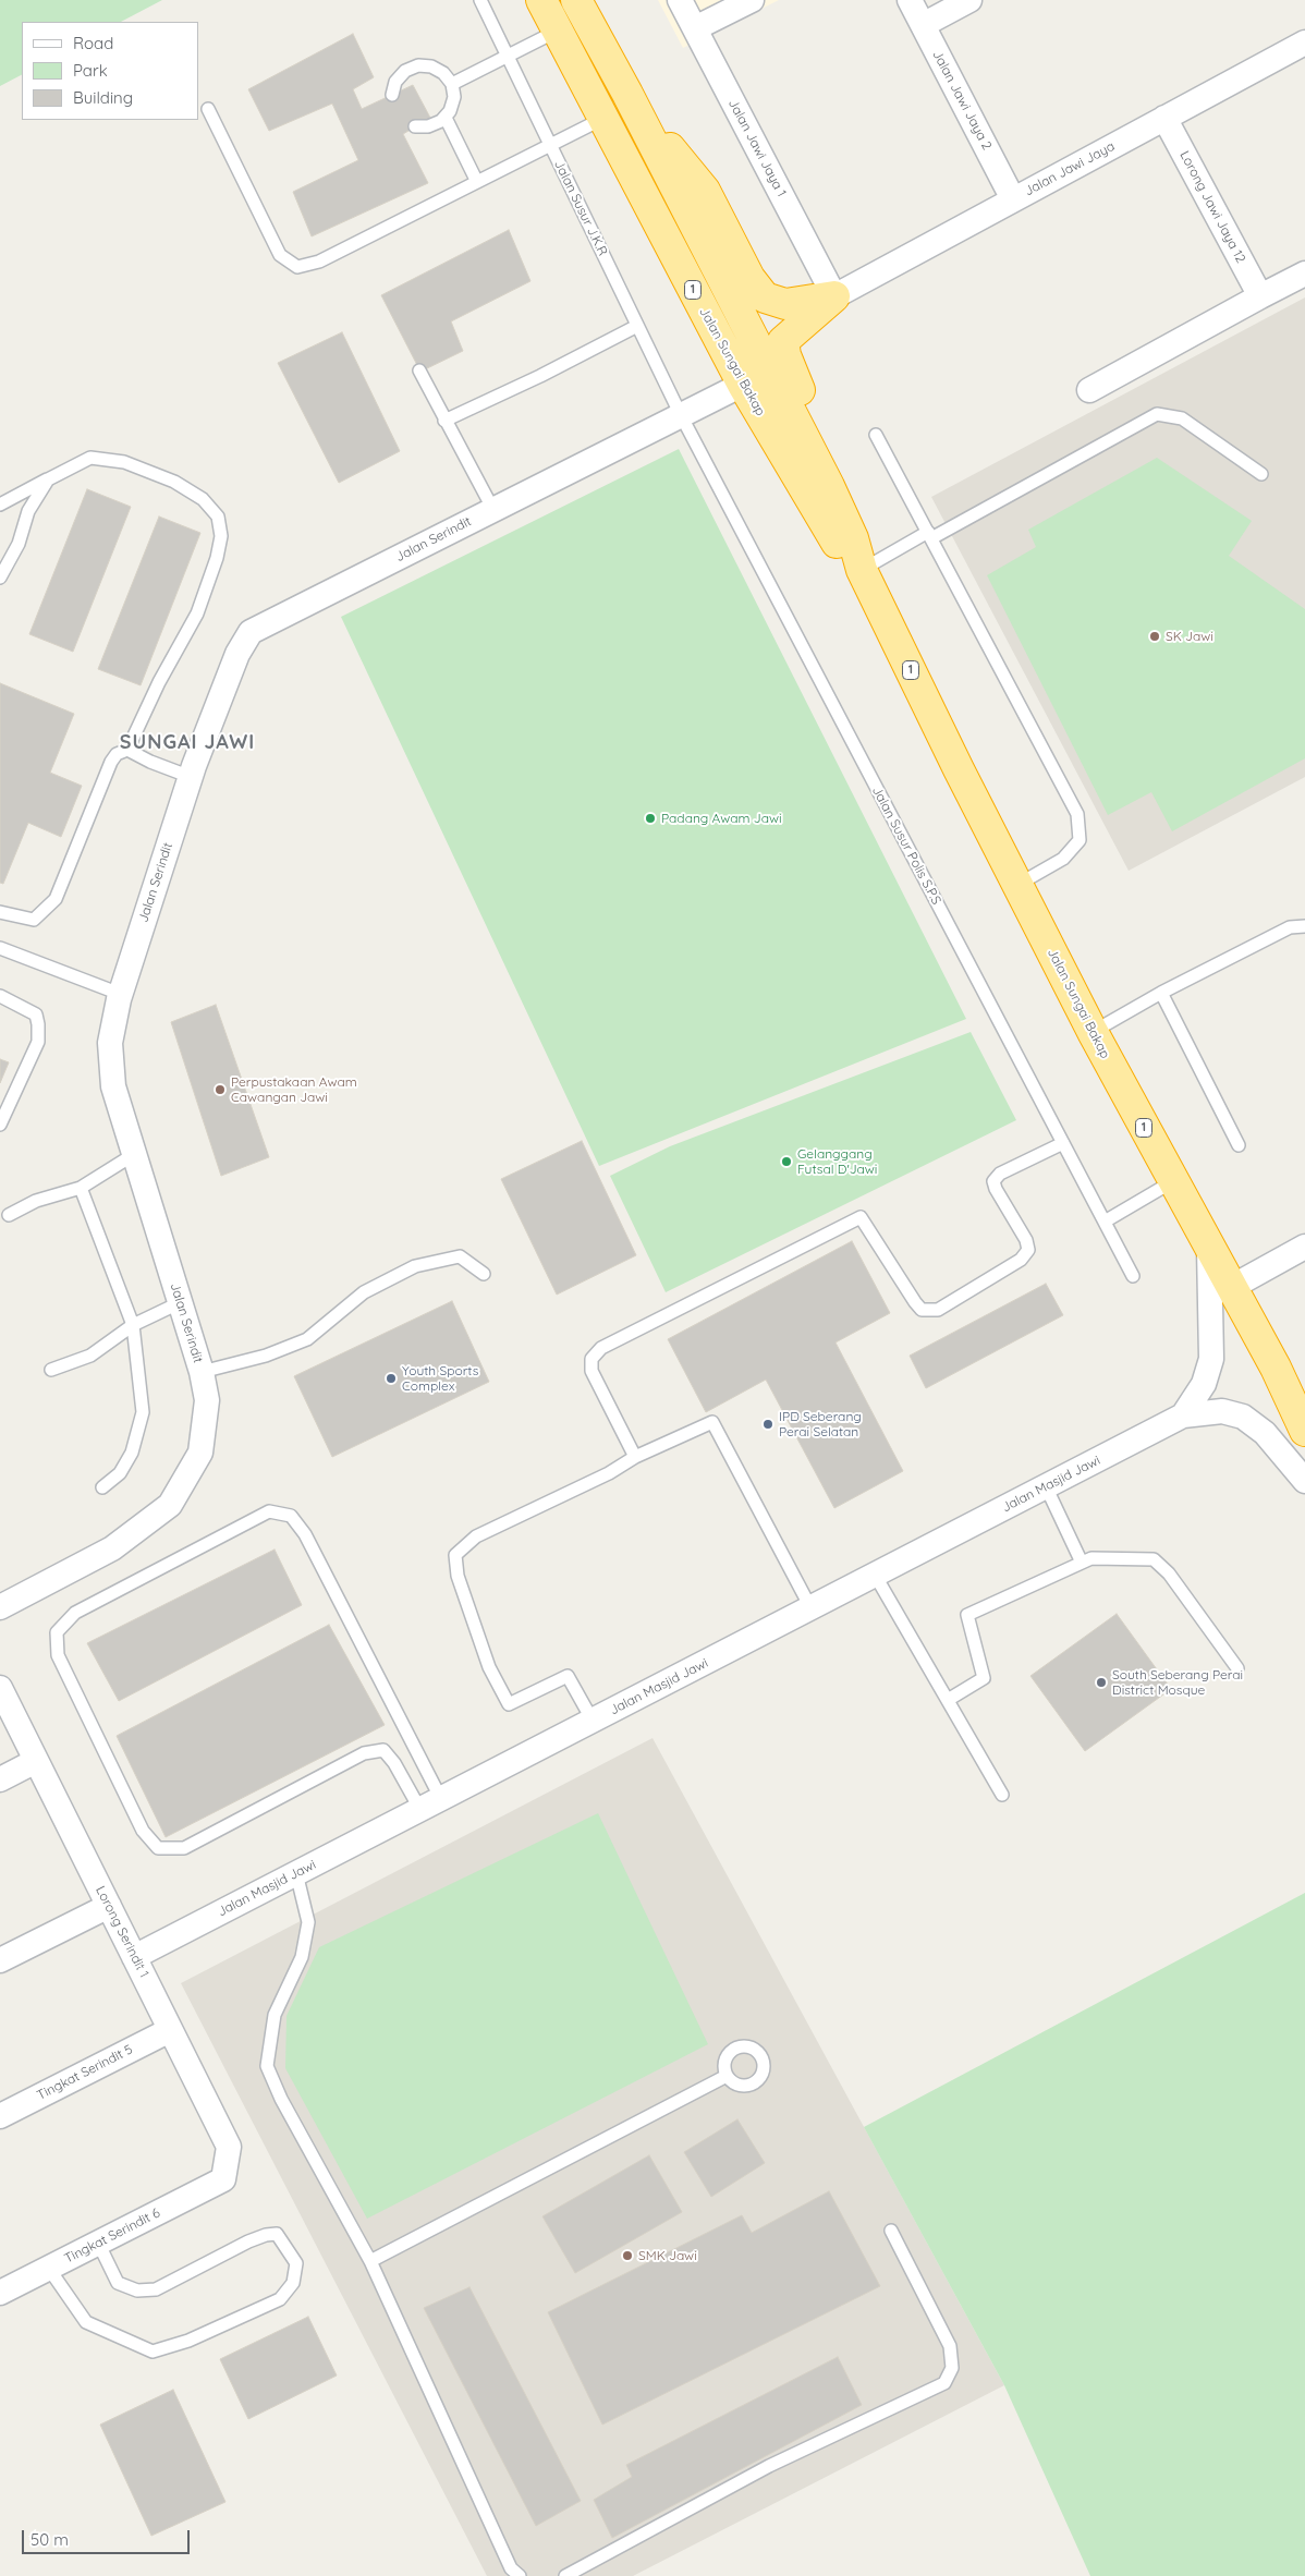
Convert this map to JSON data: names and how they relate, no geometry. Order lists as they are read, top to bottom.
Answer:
{
  "streets": {
    "highway": ["1", "Jalan Sungai Bakap"],
    "street": [
      "Jalan Jawi Jaya 2",
      "Jalan Jawi Jaya 1",
      "Jalan Jawi Jaya",
      "Lorong Jawi Jaya 12",
      "Jalan Serindit",
      "Jalan Masjid Jawi",
      "Lorong Serindit 1",
      "Tingkat Serindit 5",
      "Tingkat Serindit 6"
    ],
    "lane": ["Jalan Susur J.K.R", "Jalan Susur Polis S.P.S"]
  },
  "crossings": [
    ["Jalan Jawi Jaya 2", "Jalan Jawi Jaya"],
    ["Jalan Jawi Jaya 1", "Jalan Jawi Jaya"],
    ["Jalan Jawi Jaya", "Lorong Jawi Jaya 12"],
    ["Jalan Susur J.K.R", "Jalan Serindit"],
    ["Jalan Susur J.K.R", "Jalan Susur Polis S.P.S"],
    ["Jalan Sungai Bakap", "Jalan Serindit"],
    ["Jalan Sungai Bakap", "Jalan Masjid Jawi"],
    ["Jalan Serindit", "Jalan Susur Polis S.P.S"],
    ["Jalan Masjid Jawi", "Lorong Serindit 1"],
    ["Lorong Serindit 1", "Tingkat Serindit 5"],
    ["Lorong Serindit 1", "Tingkat Serindit 6"]
  ],
  "districts": ["SUNGAI JAWI"],
  "places": [
    "SK Jawi",
    "Padang Awam Jawi",
    "Perpustakaan Awam Cawangan Jawi",
    "Gelanggang Futsal D'Jawi",
    "Youth Sports Complex",
    "IPD Seberang Perai Selatan",
    "South Seberang Perai District Mosque",
    "SMK Jawi"
  ],
  "legend": ["Road", "Park", "Building"],
  "scale_bar": "50 m"
}
